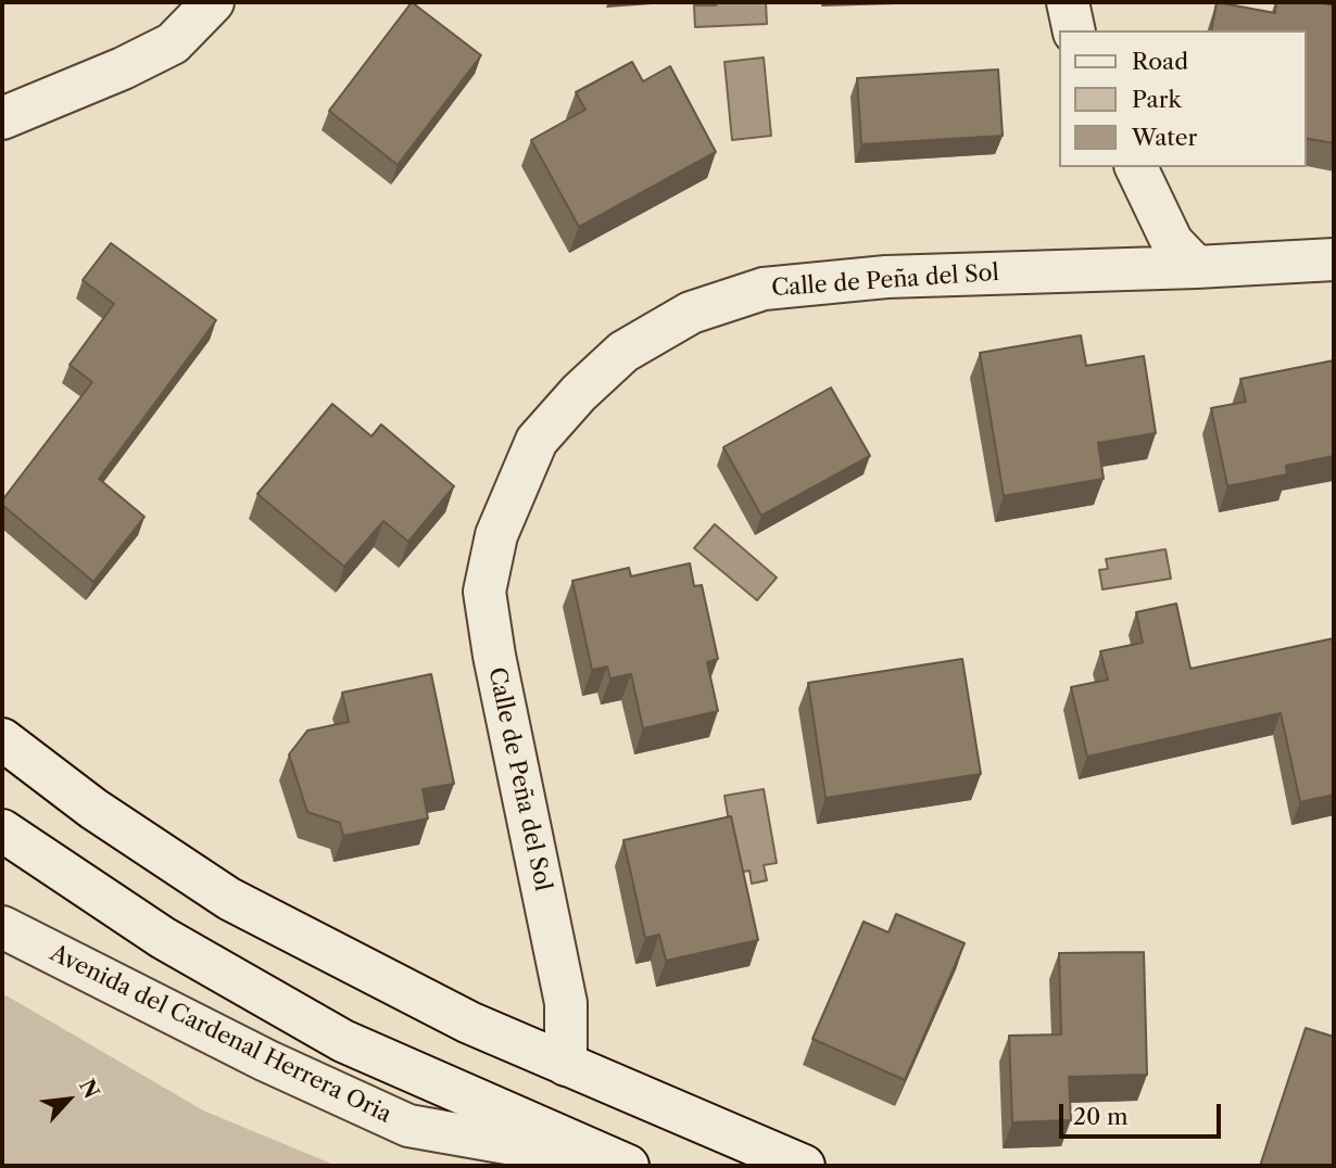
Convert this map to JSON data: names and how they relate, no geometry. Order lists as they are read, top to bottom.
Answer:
{
  "streets": {
    "street": ["Calle de Peña del Sol", "Avenida del Cardenal Herrera Oria"]
  },
  "legend": ["Road", "Park", "Water"],
  "scale_bar": "20 m",
  "north": "top right"
}
